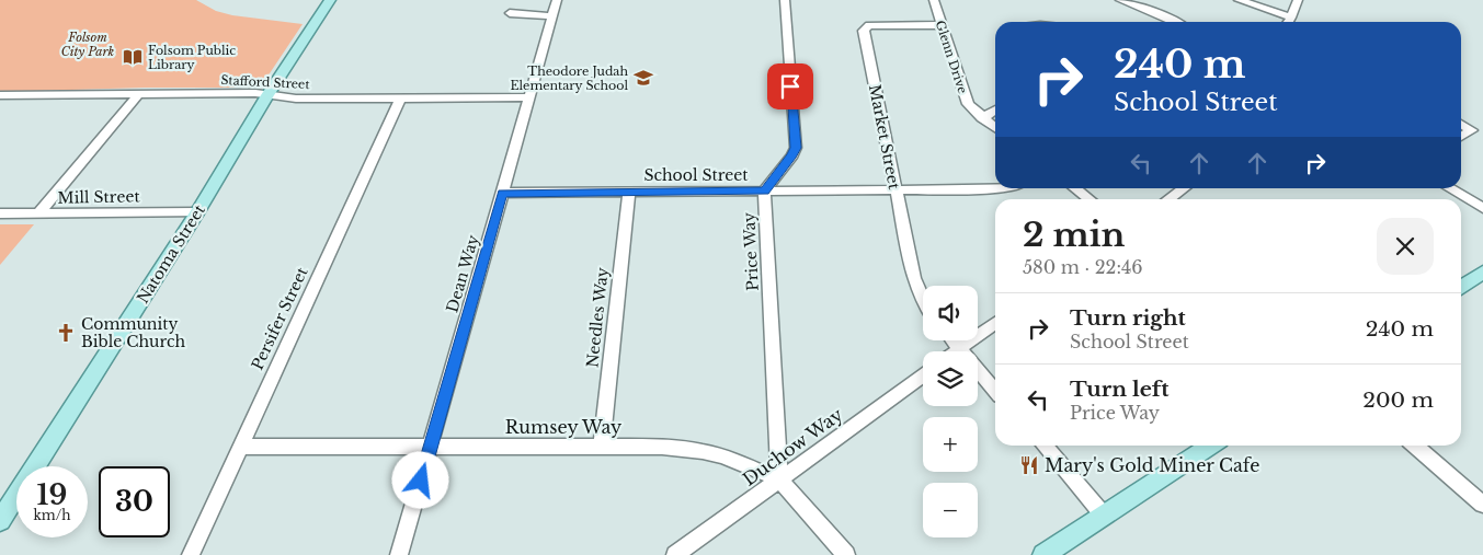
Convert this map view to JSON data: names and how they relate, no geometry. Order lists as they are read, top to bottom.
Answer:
{
  "streets": {
    "main road": ["Natoma Street"],
    "street": [
      "Glenn Drive",
      "Stafford Street",
      "Market Street",
      "School Street",
      "Mill Street",
      "Price Way",
      "Dean Way",
      "Needles Way",
      "Persifer Street",
      "Rumsey Way",
      "Duchow Way"
    ]
  },
  "crossings": [
    ["Glenn Drive", "Market Street"],
    ["Stafford Street", "Natoma Street"],
    ["Stafford Street", "Dean Way"],
    ["Stafford Street", "Persifer Street"],
    ["Market Street", "School Street"],
    ["School Street", "Price Way"],
    ["School Street", "Dean Way"],
    ["School Street", "Needles Way"],
    ["Mill Street", "Natoma Street"],
    ["Price Way", "Rumsey Way"],
    ["Price Way", "Duchow Way"],
    ["Dean Way", "Rumsey Way"],
    ["Needles Way", "Rumsey Way"],
    ["Persifer Street", "Rumsey Way"],
    ["Rumsey Way", "Duchow Way"]
  ],
  "parks": ["Folsom City Park"],
  "places": {
    "library": ["Folsom Public Library"],
    "school or university": ["Theodore Judah Elementary School"],
    "church": ["Community Bible Church"],
    "restaurant": ["Mary's Gold Miner Cafe"]
  },
  "page": {
    "turn": ["240 m", "School Street"],
    "heading": ["2 min", "580 m · 22:46"],
    "map_buttons": ["+", "−"],
    "list": [
      {
        "name": "Turn right",
        "note": "School Street",
        "value": "240 m"
      },
      {
        "name": "Turn left",
        "note": "Price Way",
        "value": "200 m"
      }
    ],
    "speed": "19 km/h",
    "limit": "30"
  }
}
